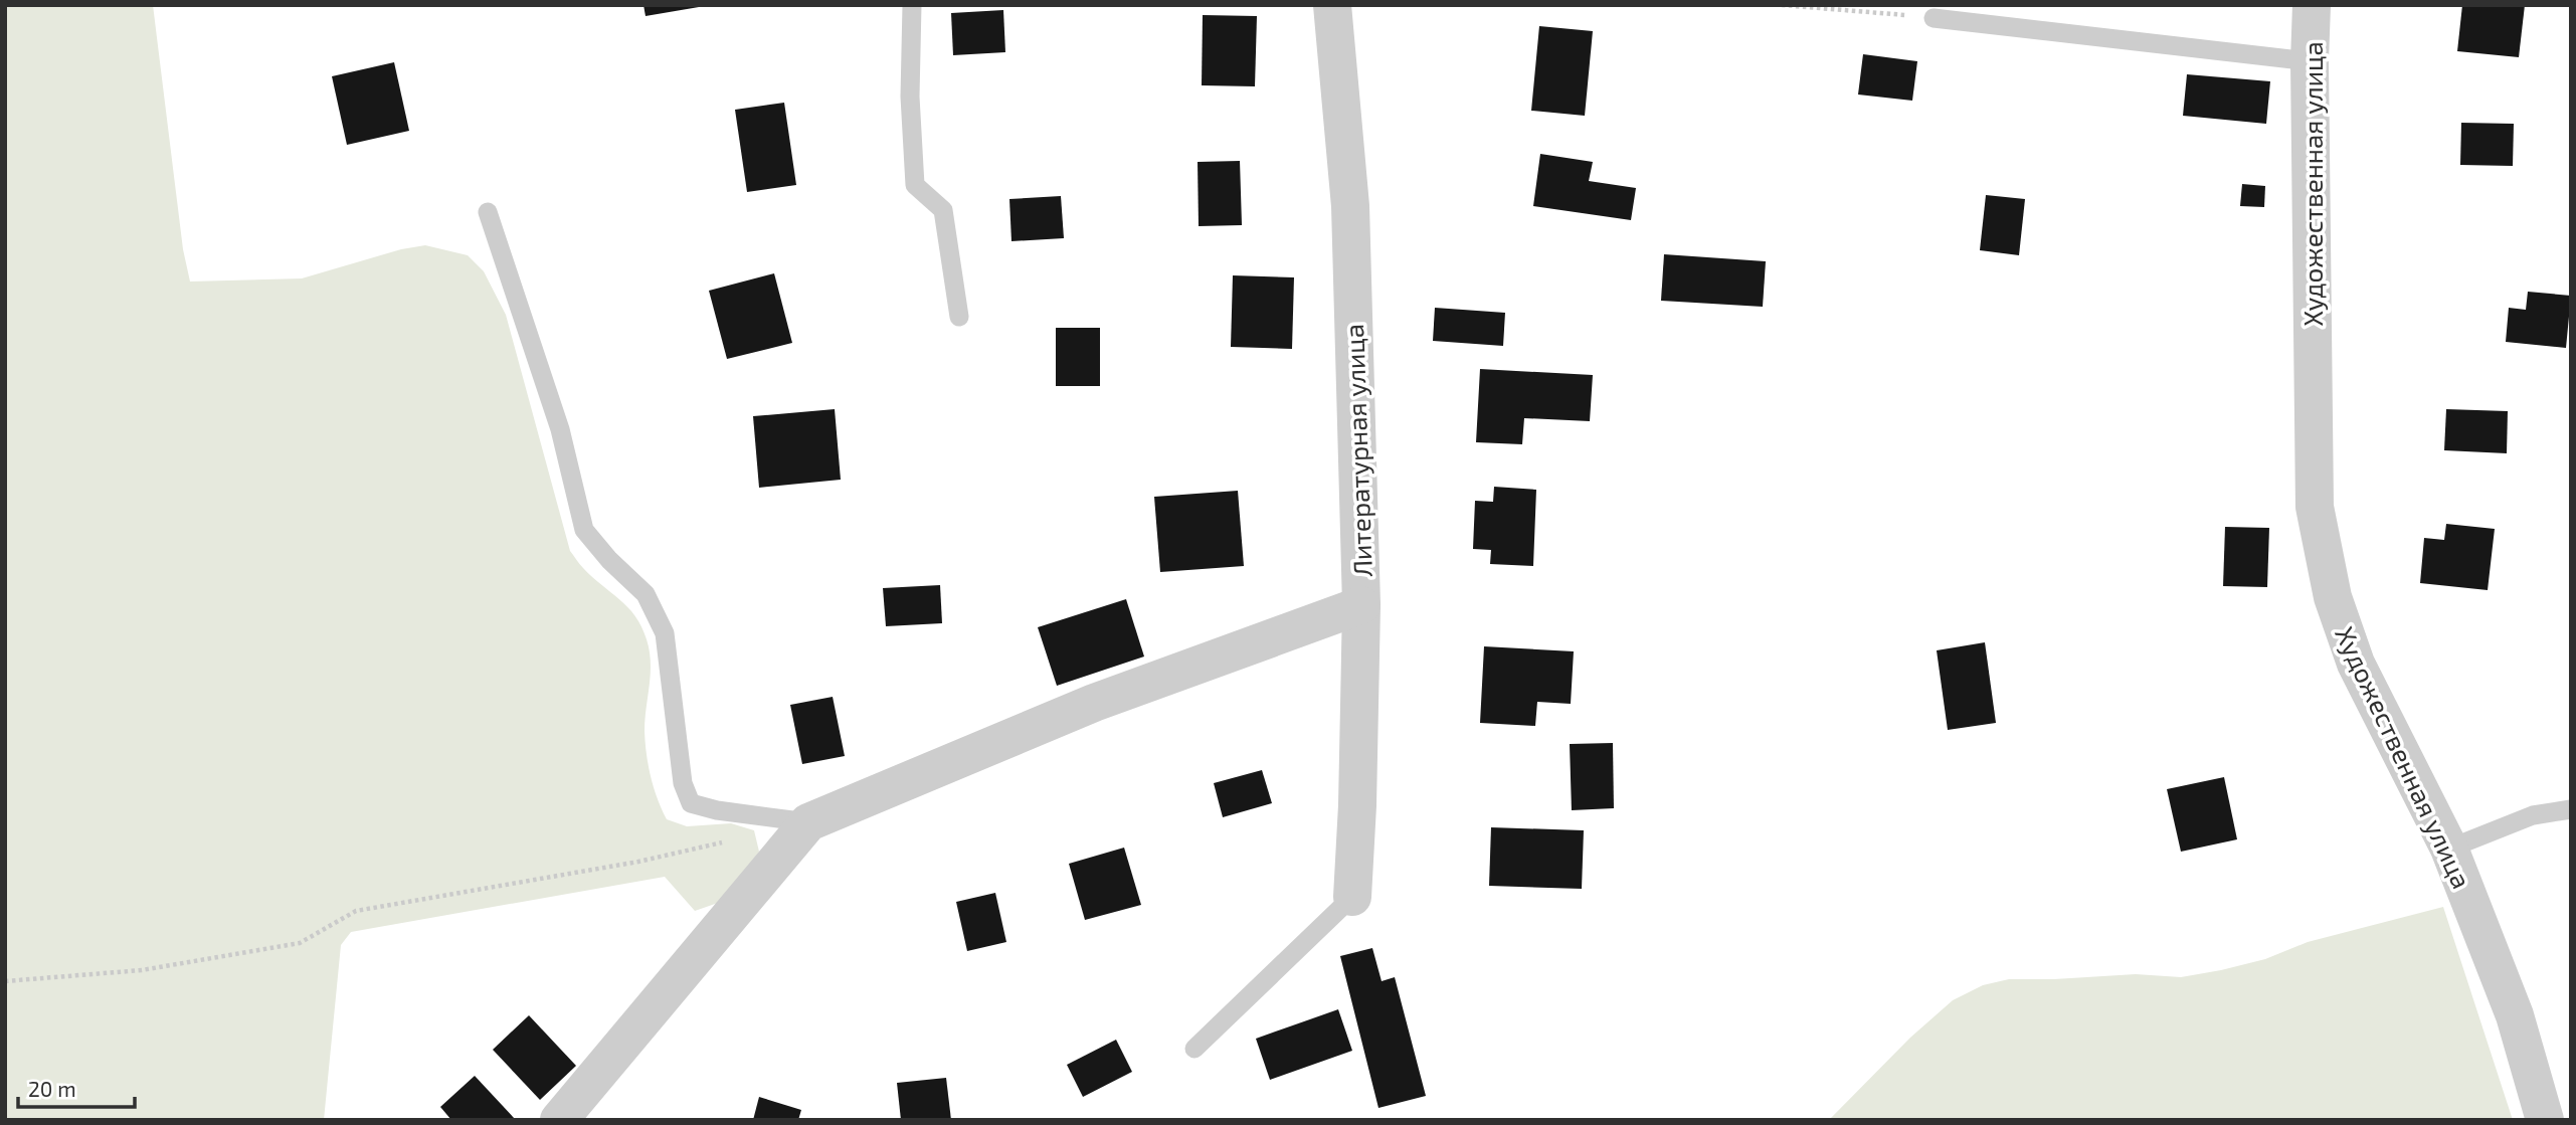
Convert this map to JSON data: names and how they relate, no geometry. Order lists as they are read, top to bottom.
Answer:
{
  "streets": {
    "street": ["Художественная улица", "Литературная улица"]
  },
  "scale_bar": "20 m"
}
